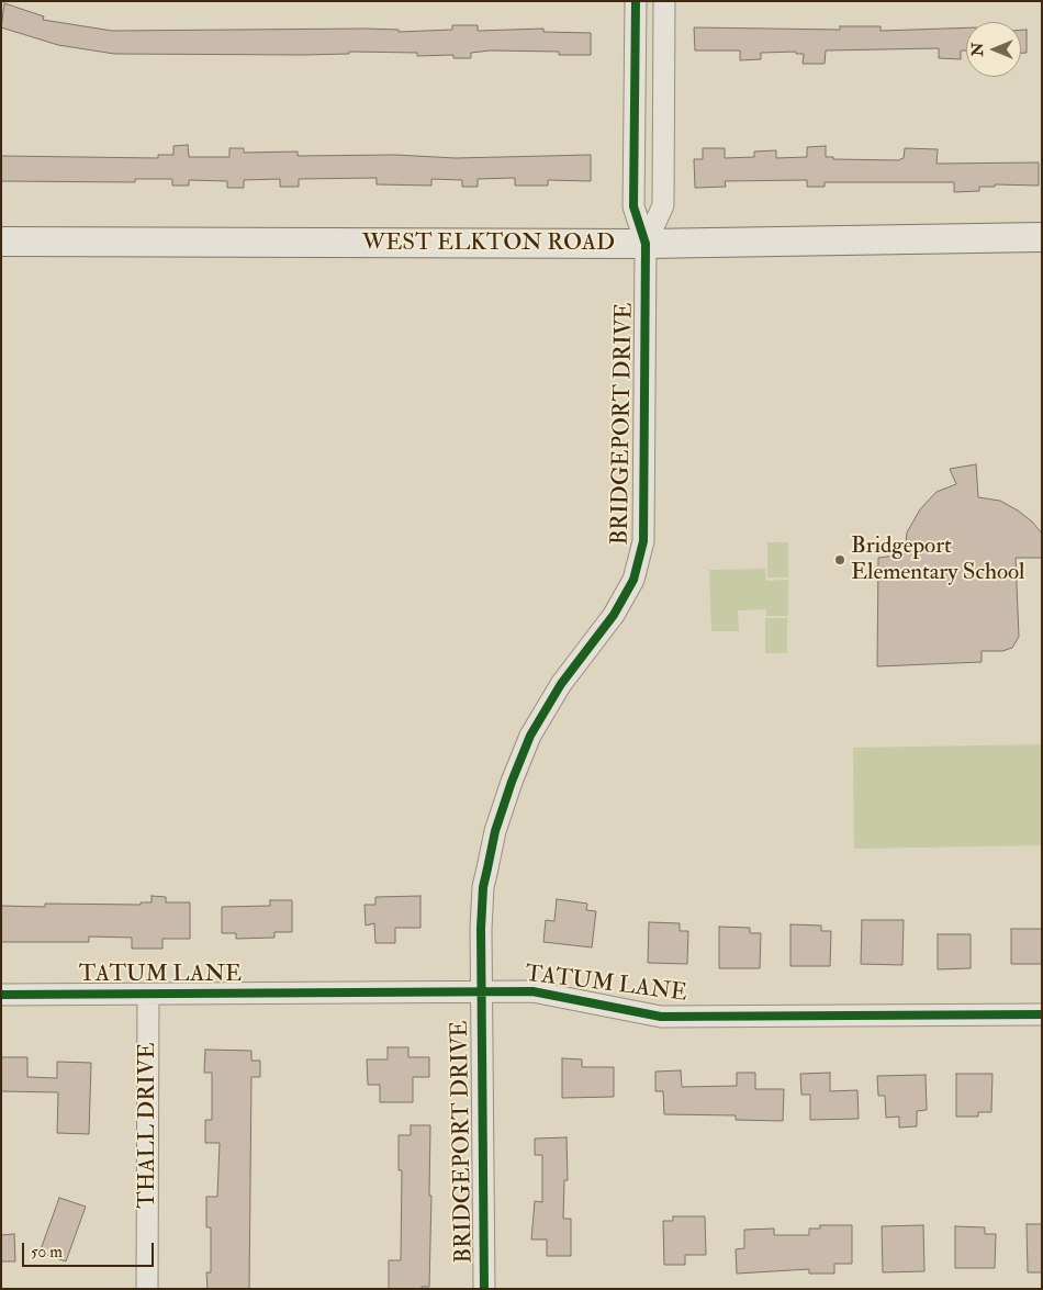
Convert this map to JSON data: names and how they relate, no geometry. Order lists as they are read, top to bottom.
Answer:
{
  "streets": {
    "street": [
      "WEST ELKTON ROAD",
      "BRIDGEPORT DRIVE",
      "TATUM LANE",
      "THALL DRIVE"
    ]
  },
  "crossings": [
    ["WEST ELKTON ROAD", "BRIDGEPORT DRIVE"],
    ["BRIDGEPORT DRIVE", "TATUM LANE"],
    ["TATUM LANE", "THALL DRIVE"]
  ],
  "places": ["Bridgeport Elementary School"],
  "scale_bar": "50 m",
  "north": "left"
}
